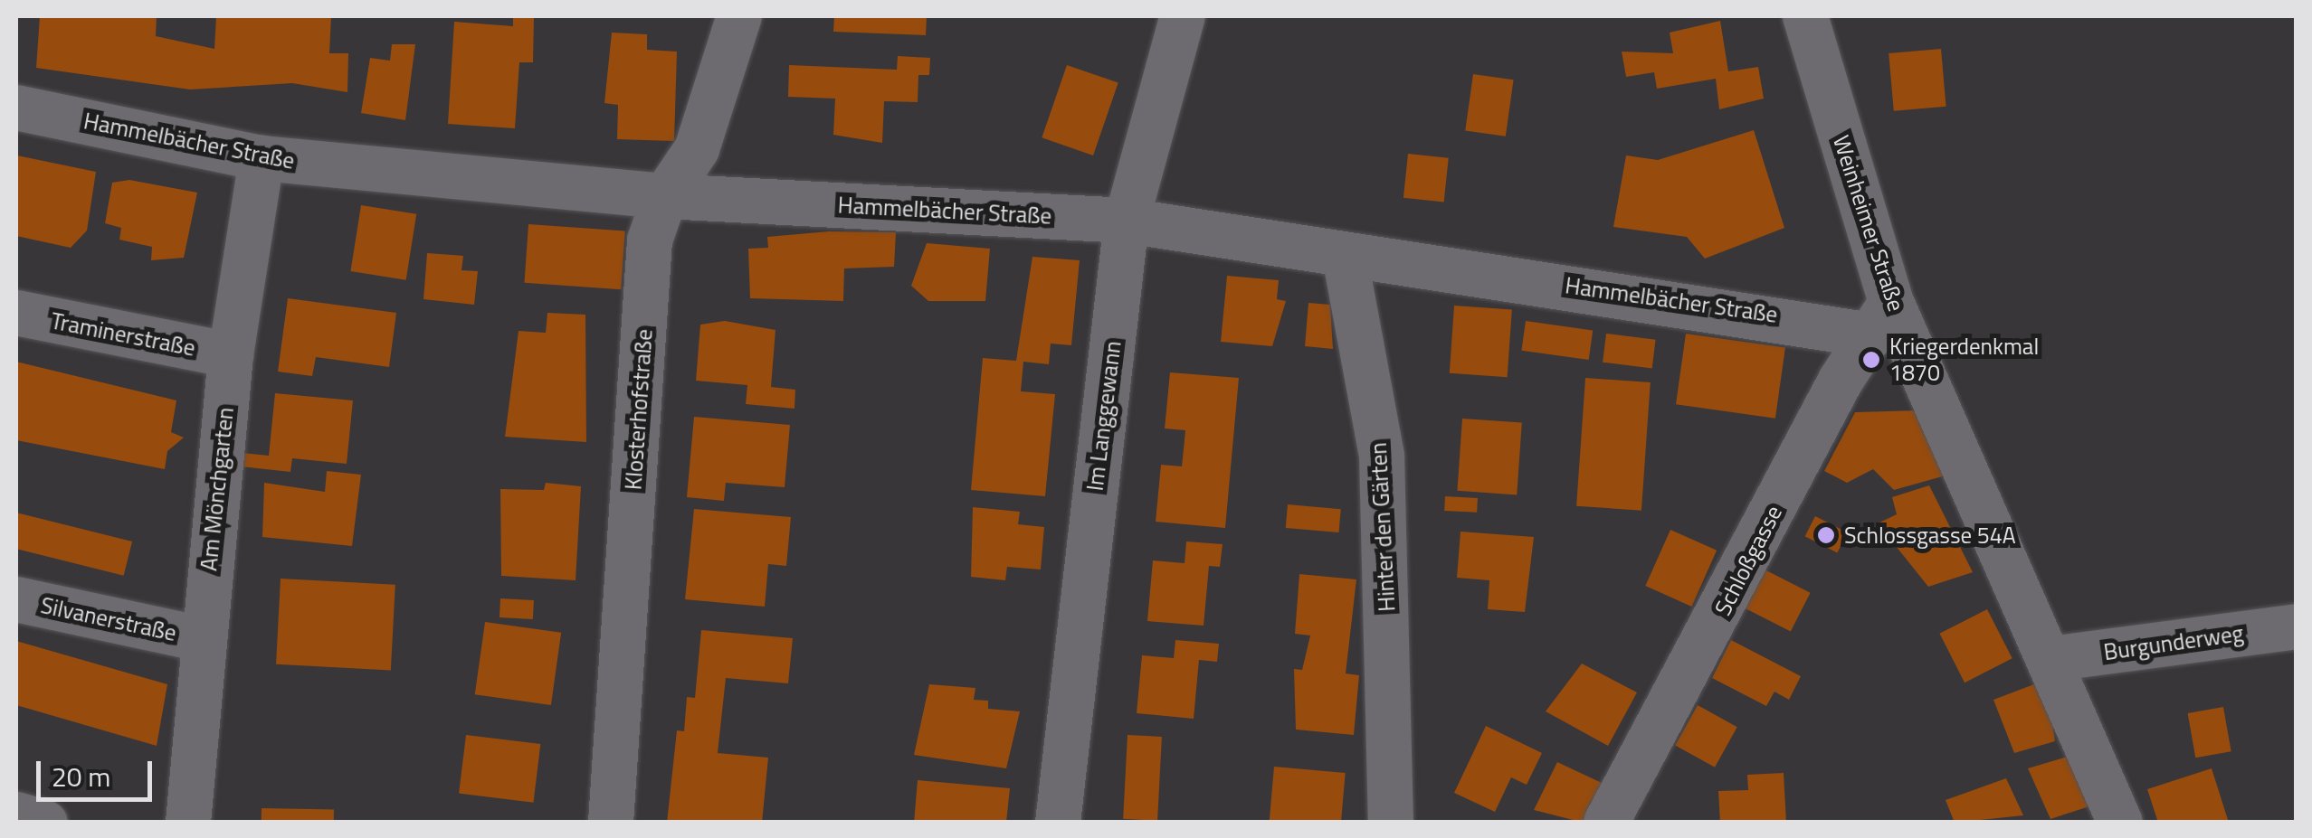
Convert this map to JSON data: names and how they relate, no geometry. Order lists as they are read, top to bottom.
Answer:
{
  "streets": {
    "street": [
      "Hammelbächer Straße",
      "Weinheimer Straße",
      "Traminerstraße",
      "Klosterhofstraße",
      "Im Langgewann",
      "Am Mönchgarten",
      "Hinter den Gärten",
      "Schloßgasse",
      "Silvanerstraße",
      "Burgunderweg"
    ]
  },
  "crossings": [
    ["Hammelbächer Straße", "Weinheimer Straße"],
    ["Hammelbächer Straße", "Klosterhofstraße"],
    ["Hammelbächer Straße", "Im Langgewann"],
    ["Hammelbächer Straße", "Am Mönchgarten"],
    ["Hammelbächer Straße", "Hinter den Gärten"],
    ["Hammelbächer Straße", "Schloßgasse"],
    ["Weinheimer Straße", "Schloßgasse"],
    ["Weinheimer Straße", "Burgunderweg"],
    ["Traminerstraße", "Am Mönchgarten"],
    ["Am Mönchgarten", "Silvanerstraße"]
  ],
  "places": ["Kriegerdenkmal 1870", "Schlossgasse 54A"],
  "scale_bar": "20 m"
}
